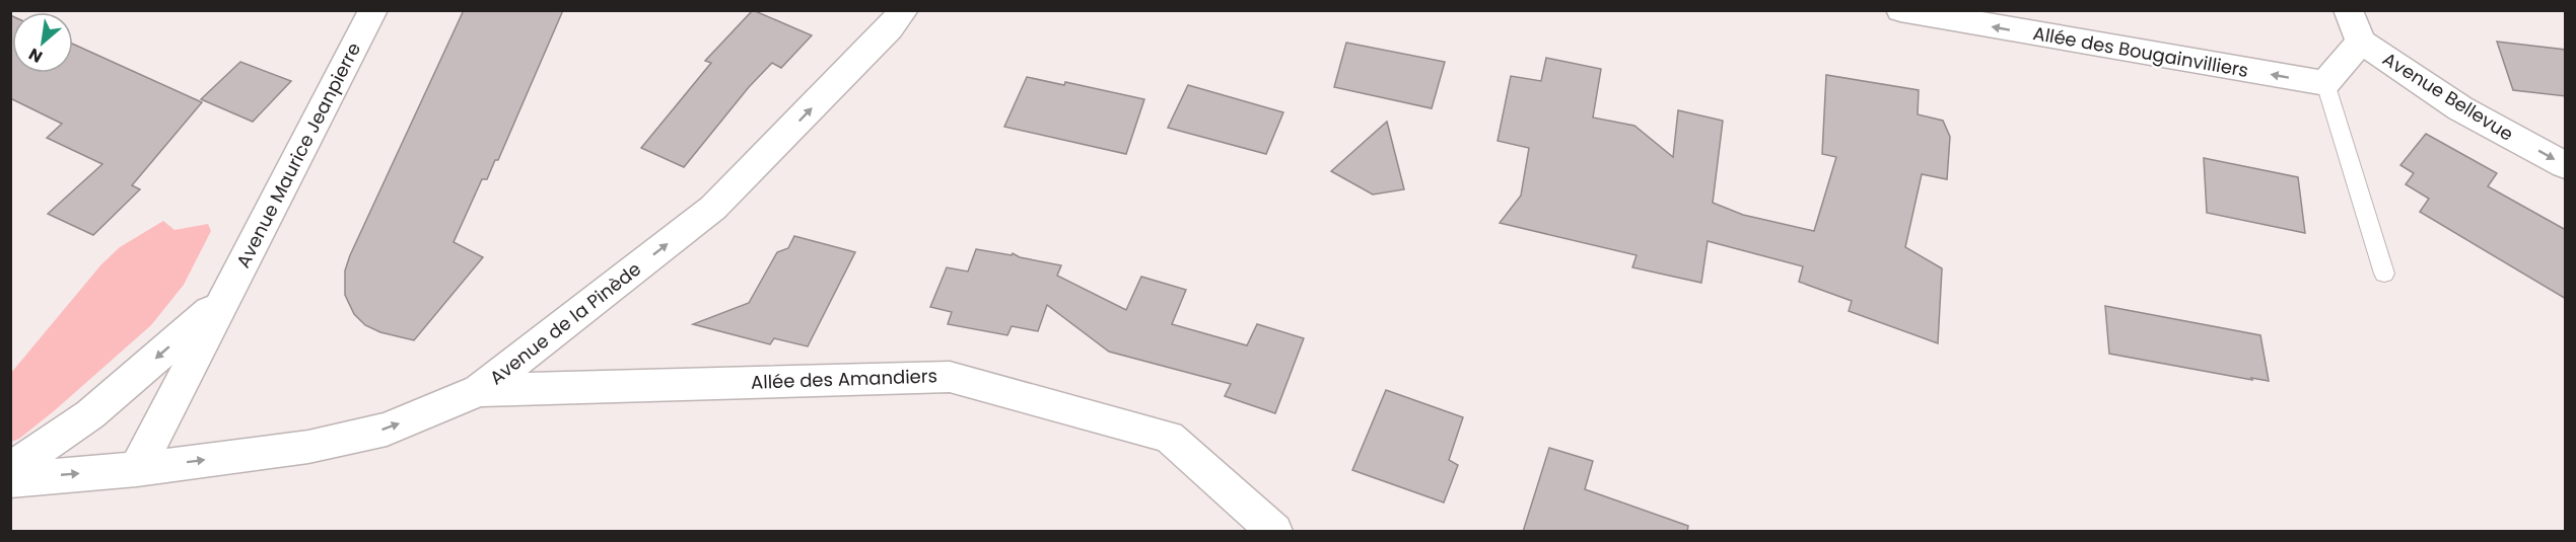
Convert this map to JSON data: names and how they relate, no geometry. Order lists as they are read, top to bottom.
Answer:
{
  "streets": {
    "street": [
      "Allée des Bougainvilliers",
      "Avenue Bellevue",
      "Avenue Maurice Jeanpierre",
      "Avenue de la Pinède",
      "Allée des Amandiers"
    ]
  },
  "crossings": [
    ["Avenue Maurice Jeanpierre", "Avenue de la Pinède"],
    ["Avenue de la Pinède", "Allée des Amandiers"]
  ],
  "one_way": ["Allée des Bougainvilliers", "Avenue Bellevue", "Avenue de la Pinède"],
  "north": "bottom left"
}
